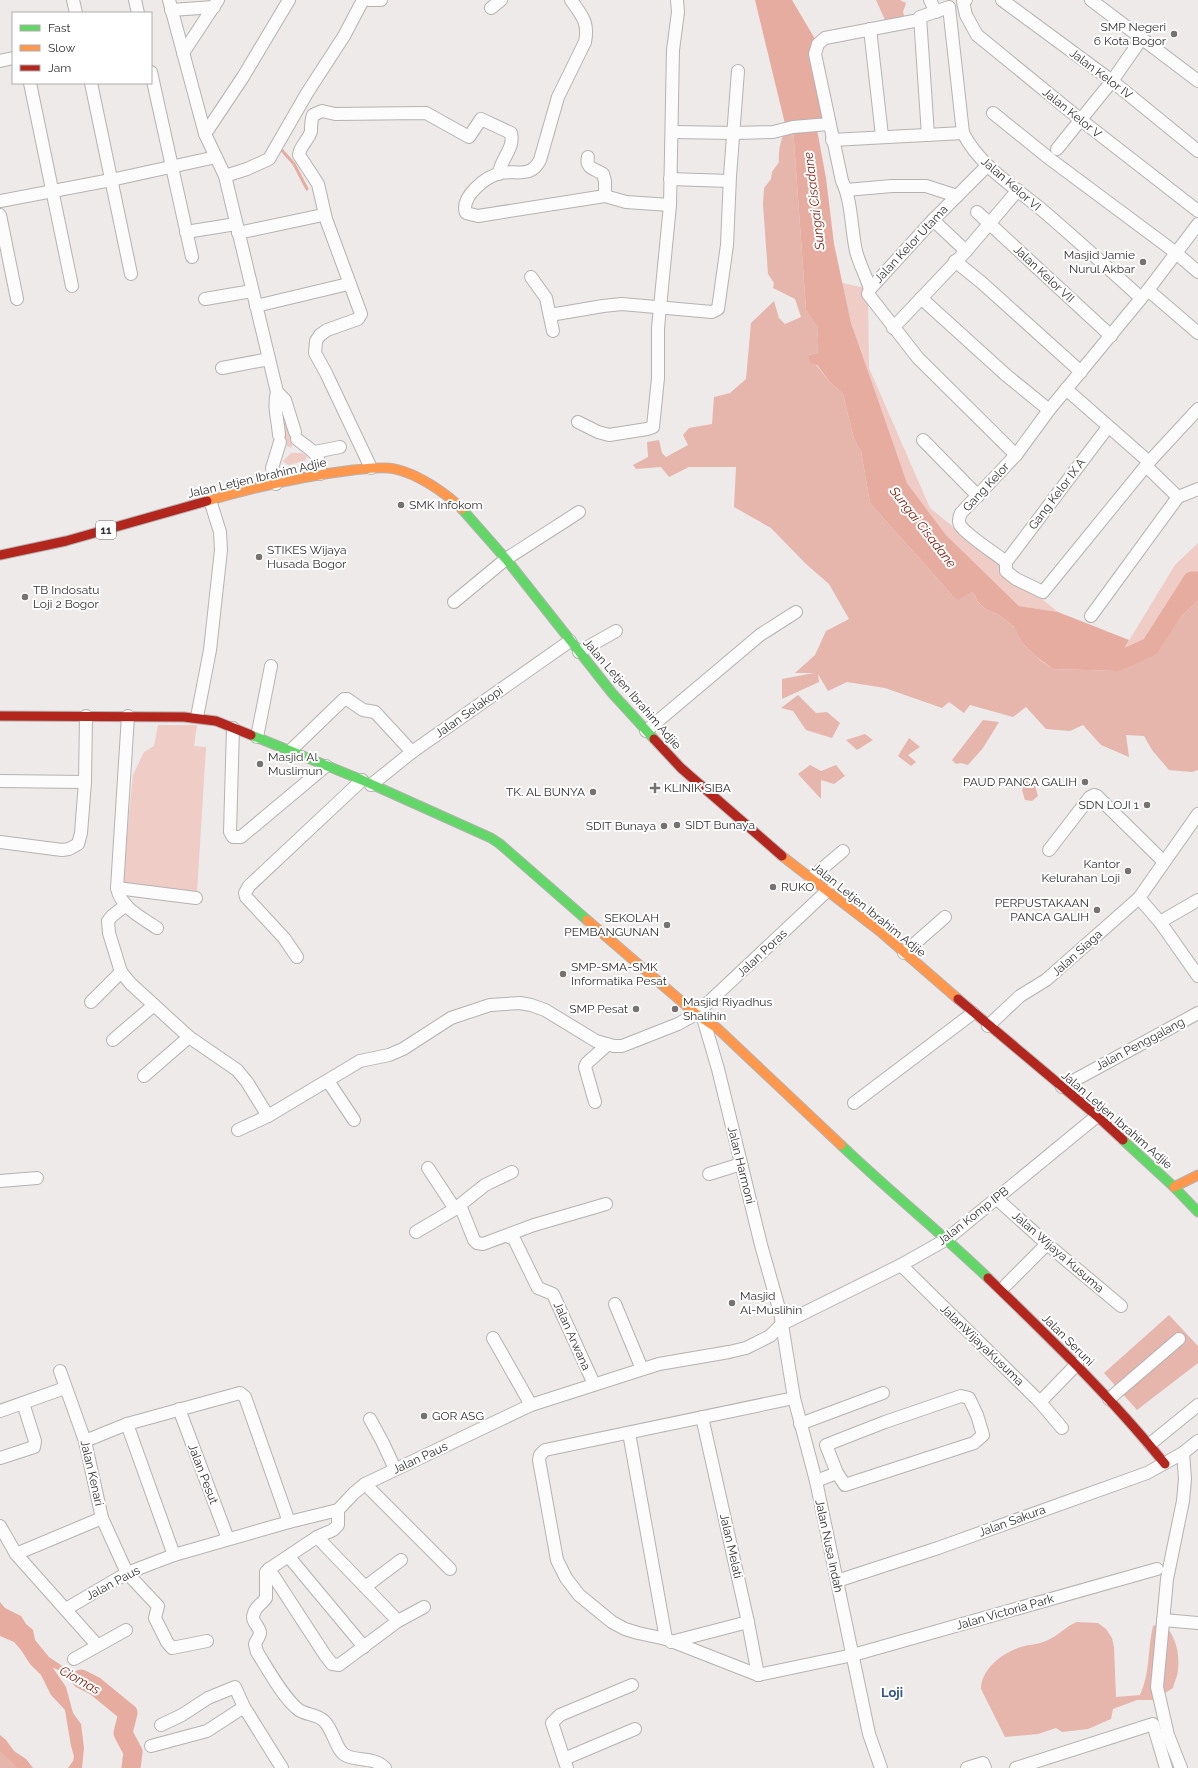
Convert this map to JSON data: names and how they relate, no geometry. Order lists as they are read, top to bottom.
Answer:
{
  "streets": {
    "main road": ["Jalan Letjen Ibrahim Adjie", "11", "Jalan Seruni"],
    "street": [
      "Jalan Kelor IV",
      "Jalan Kelor V",
      "Jalan Kelor VI",
      "Jalan Kelor Utama",
      "Jalan Kelor VII",
      "Gang Kelor",
      "Gang Kelor IX A",
      "Jalan Selakopi",
      "Jalan Poras",
      "Jalan Siaga",
      "Jalan Penggalang",
      "Jalan Harmoni",
      "Jalan Komp IPB",
      "Jalan Wijaya Kusuma",
      "Jalan Arwana",
      "JalanWijayaKusuma",
      "Jalan Paus",
      "Jalan Kenari",
      "Jalan Pesut",
      "Jalan Sakura",
      "Jalan Melati",
      "Jalan Nusa Indah",
      "Jalan Victoria Park"
    ]
  },
  "crossings": [
    ["Jalan Kelor VI", "Jalan Kelor Utama"],
    ["Jalan Kelor VI", "Gang Kelor"],
    ["Jalan Kelor Utama", "Gang Kelor"],
    ["Jalan Kelor VII", "Gang Kelor"],
    ["Jalan Letjen Ibrahim Adjie", "11"],
    ["Jalan Letjen Ibrahim Adjie", "Jalan Selakopi"],
    ["Jalan Letjen Ibrahim Adjie", "Jalan Poras"],
    ["Jalan Letjen Ibrahim Adjie", "Jalan Siaga"],
    ["Jalan Letjen Ibrahim Adjie", "Jalan Penggalang"],
    ["Jalan Letjen Ibrahim Adjie", "Jalan Komp IPB"],
    ["Gang Kelor", "Gang Kelor IX A"],
    ["Jalan Selakopi", "Jalan Seruni"],
    ["Jalan Poras", "Jalan Harmoni"],
    ["Jalan Poras", "Jalan Seruni"],
    ["Jalan Harmoni", "Jalan Komp IPB"],
    ["Jalan Harmoni", "Jalan Seruni"],
    ["Jalan Harmoni", "Jalan Paus"],
    ["Jalan Harmoni", "Jalan Nusa Indah"],
    ["Jalan Komp IPB", "Jalan Wijaya Kusuma"],
    ["Jalan Komp IPB", "Jalan Seruni"],
    ["Jalan Komp IPB", "JalanWijayaKusuma"],
    ["Jalan Komp IPB", "Jalan Paus"],
    ["Jalan Komp IPB", "Jalan Nusa Indah"],
    ["Jalan Arwana", "Jalan Paus"],
    ["Jalan Seruni", "Jalan Sakura"],
    ["Jalan Paus", "Jalan Kenari"],
    ["Jalan Paus", "Jalan Pesut"],
    ["Jalan Paus", "Jalan Nusa Indah"],
    ["Jalan Sakura", "Jalan Nusa Indah"],
    ["Jalan Melati", "Jalan Victoria Park"],
    ["Jalan Nusa Indah", "Jalan Victoria Park"]
  ],
  "districts": ["Loji"],
  "water": ["Sungai Cisadane", "Ciomas"],
  "places": {
    "other": [
      "SMP Negeri 6 Kota Bogor",
      "Masjid Jamie Nurul Akbar",
      "SMK Infokom",
      "STIKES Wijaya Husada Bogor",
      "TB Indosatu Loji 2 Bogor",
      "Masjid Al Muslimun",
      "PAUD PANCA GALIH",
      "TK. AL BUNYA",
      "SDN LOJI 1",
      "SIDT Bunaya",
      "SDIT Bunaya",
      "Kantor Kelurahan Loji",
      "RUKO",
      "PERPUSTAKAAN PANCA GALIH",
      "SEKOLAH PEMBANGUNAN",
      "SMP-SMA-SMK Informatika Pesat",
      "SMP Pesat",
      "Masjid Riyadhus Shalihin",
      "Masjid Al-Muslihin",
      "GOR ASG"
    ],
    "health": ["KLINIK SIBA"]
  },
  "legend": ["Fast", "Slow", "Jam"]
}
